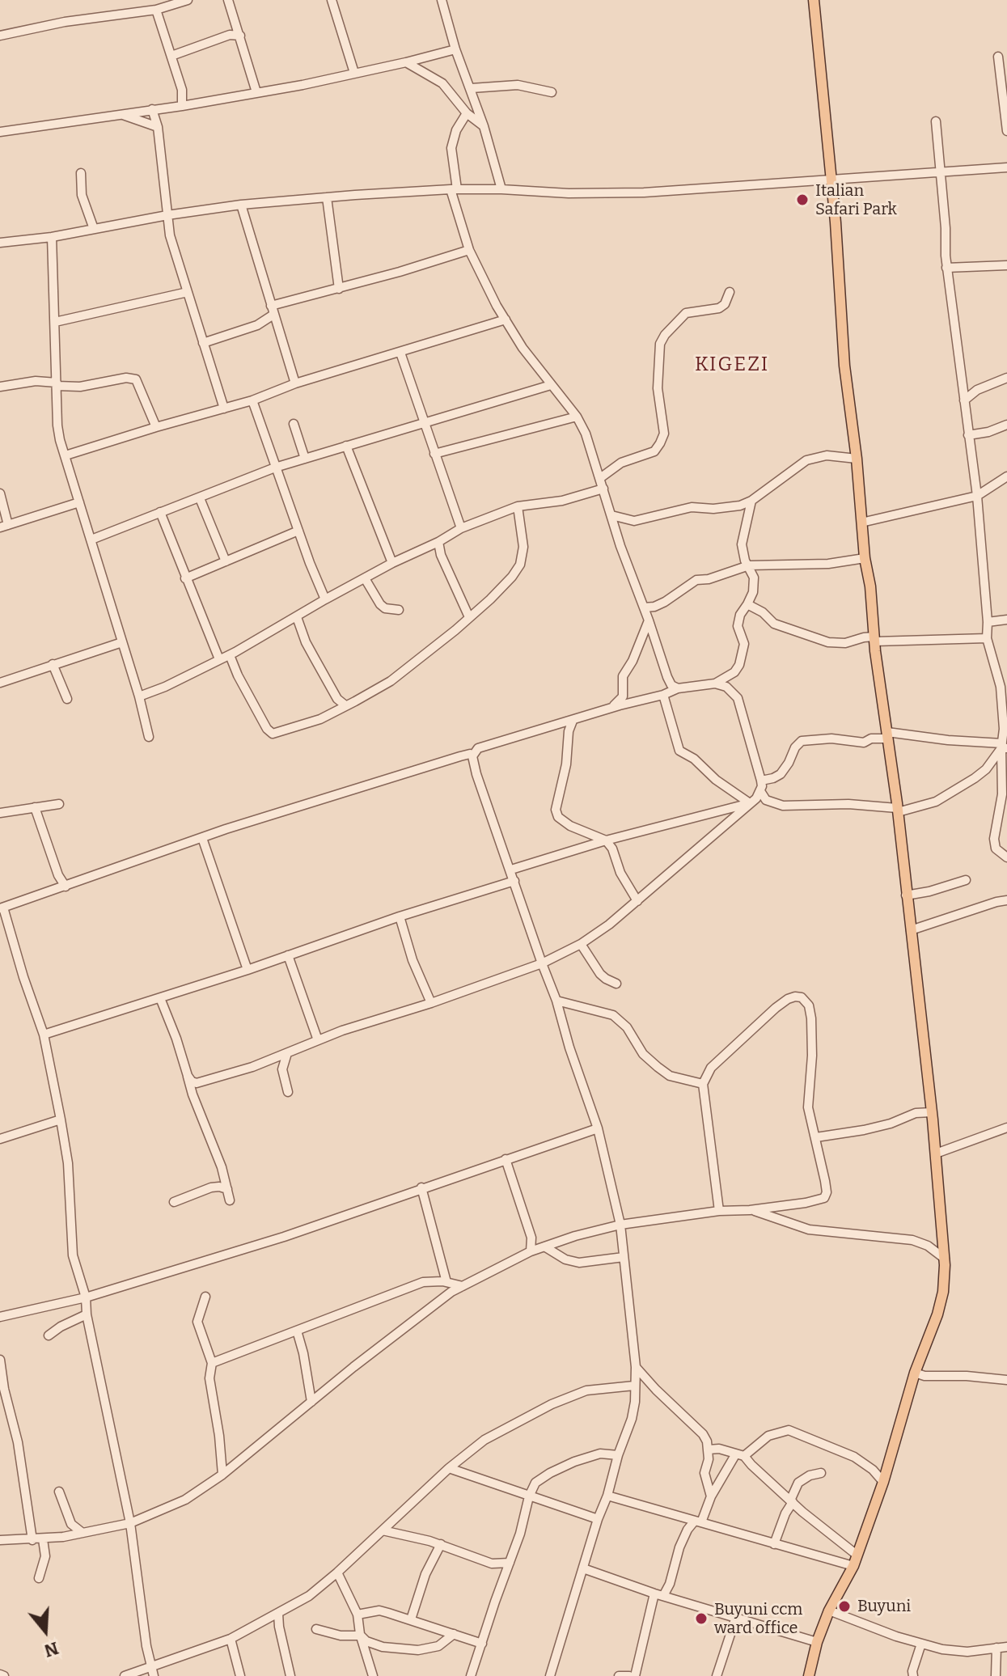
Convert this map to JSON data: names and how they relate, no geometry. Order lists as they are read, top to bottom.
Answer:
{
  "districts": ["KIGEZI"],
  "places": ["Italian Safari Park", "Buyuni", "Buyuni ccm ward office"],
  "north": "bottom"
}
